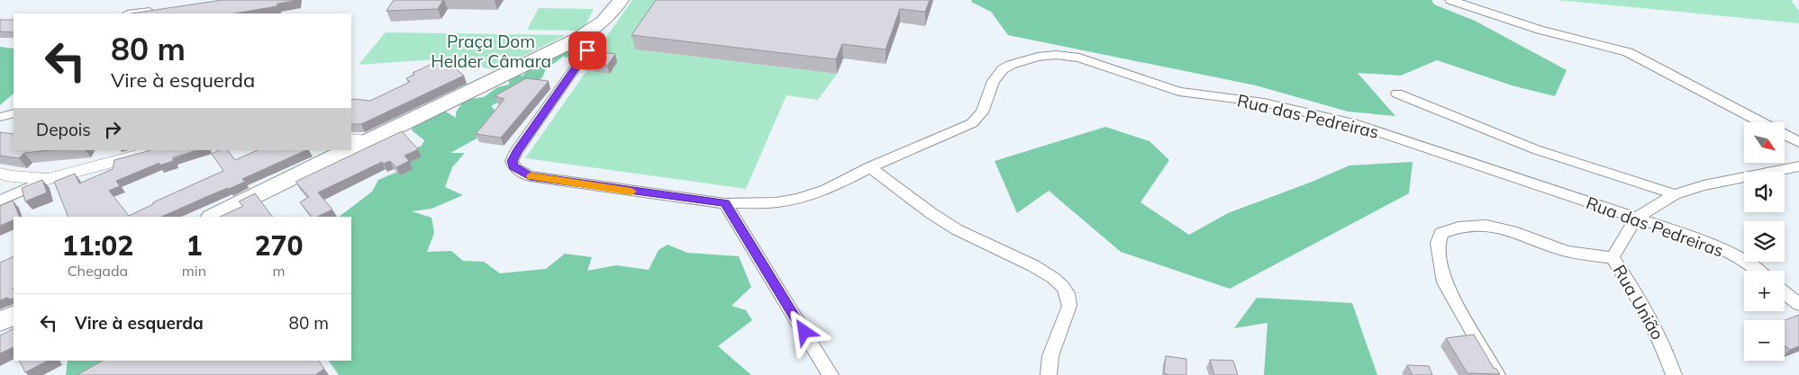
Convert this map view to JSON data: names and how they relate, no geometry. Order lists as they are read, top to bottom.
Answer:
{
  "streets": {
    "street": ["Rua das Pedreiras", "Rua União"]
  },
  "crossings": [
    ["Rua das Pedreiras", "Rua União"]
  ],
  "parks": ["Praça Dom Helder Câmara"],
  "north": "bottom right",
  "page": {
    "turn": ["80 m", "Vire à esquerda"],
    "then": "Depois",
    "map_buttons": ["+", "−"],
    "eta": [
      "11:02",
      "Chegada",
      "1",
      "min",
      "270",
      "m"
    ],
    "list": [
      {
        "name": "Vire à esquerda",
        "value": "80 m"
      }
    ]
  }
}
